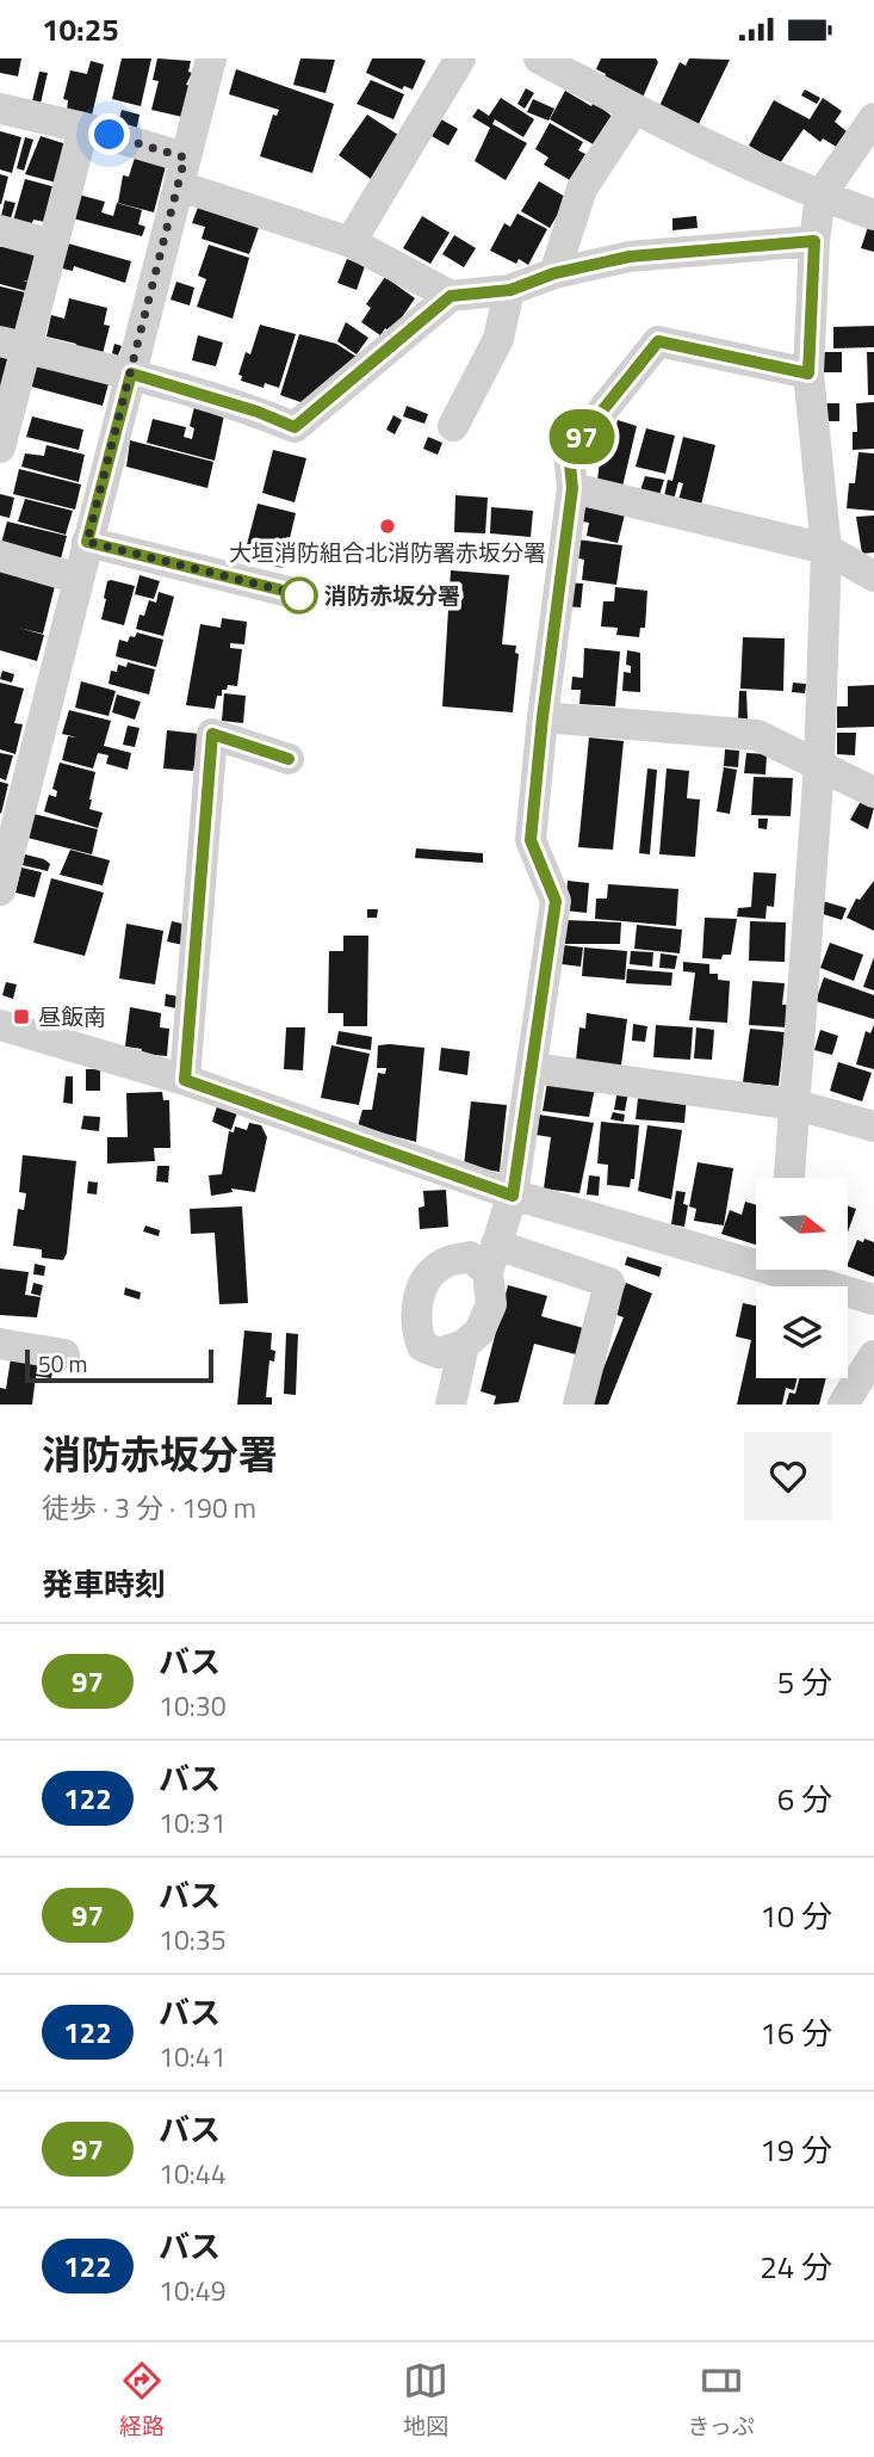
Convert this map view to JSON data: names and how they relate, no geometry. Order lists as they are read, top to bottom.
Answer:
{
  "places": {
    "other": ["大垣消防組合北消防署赤坂分署", "消防赤坂分署"],
    "transit": ["昼飯南"]
  },
  "lines": ["bus line 97"],
  "scale_bar": "50 m",
  "north": "right",
  "page": {
    "status": "10:25",
    "on_map": "97",
    "scale": "50 m",
    "heading": [
      ["消防赤坂分署", "徒歩 · 3 分 · 190 m"],
      "発車時刻"
    ],
    "list": [
      {
        "mark": "97",
        "name": "バス",
        "note": "10:30",
        "value": "5 分"
      },
      {
        "mark": "122",
        "name": "バス",
        "note": "10:31",
        "value": "6 分"
      },
      {
        "mark": "97",
        "name": "バス",
        "note": "10:35",
        "value": "10 分"
      },
      {
        "mark": "122",
        "name": "バス",
        "note": "10:41",
        "value": "16 分"
      },
      {
        "mark": "97",
        "name": "バス",
        "note": "10:44",
        "value": "19 分"
      },
      {
        "mark": "122",
        "name": "バス",
        "note": "10:49",
        "value": "24 分"
      }
    ],
    "tabs": ["経路", "地図", "きっぷ"]
  }
}
